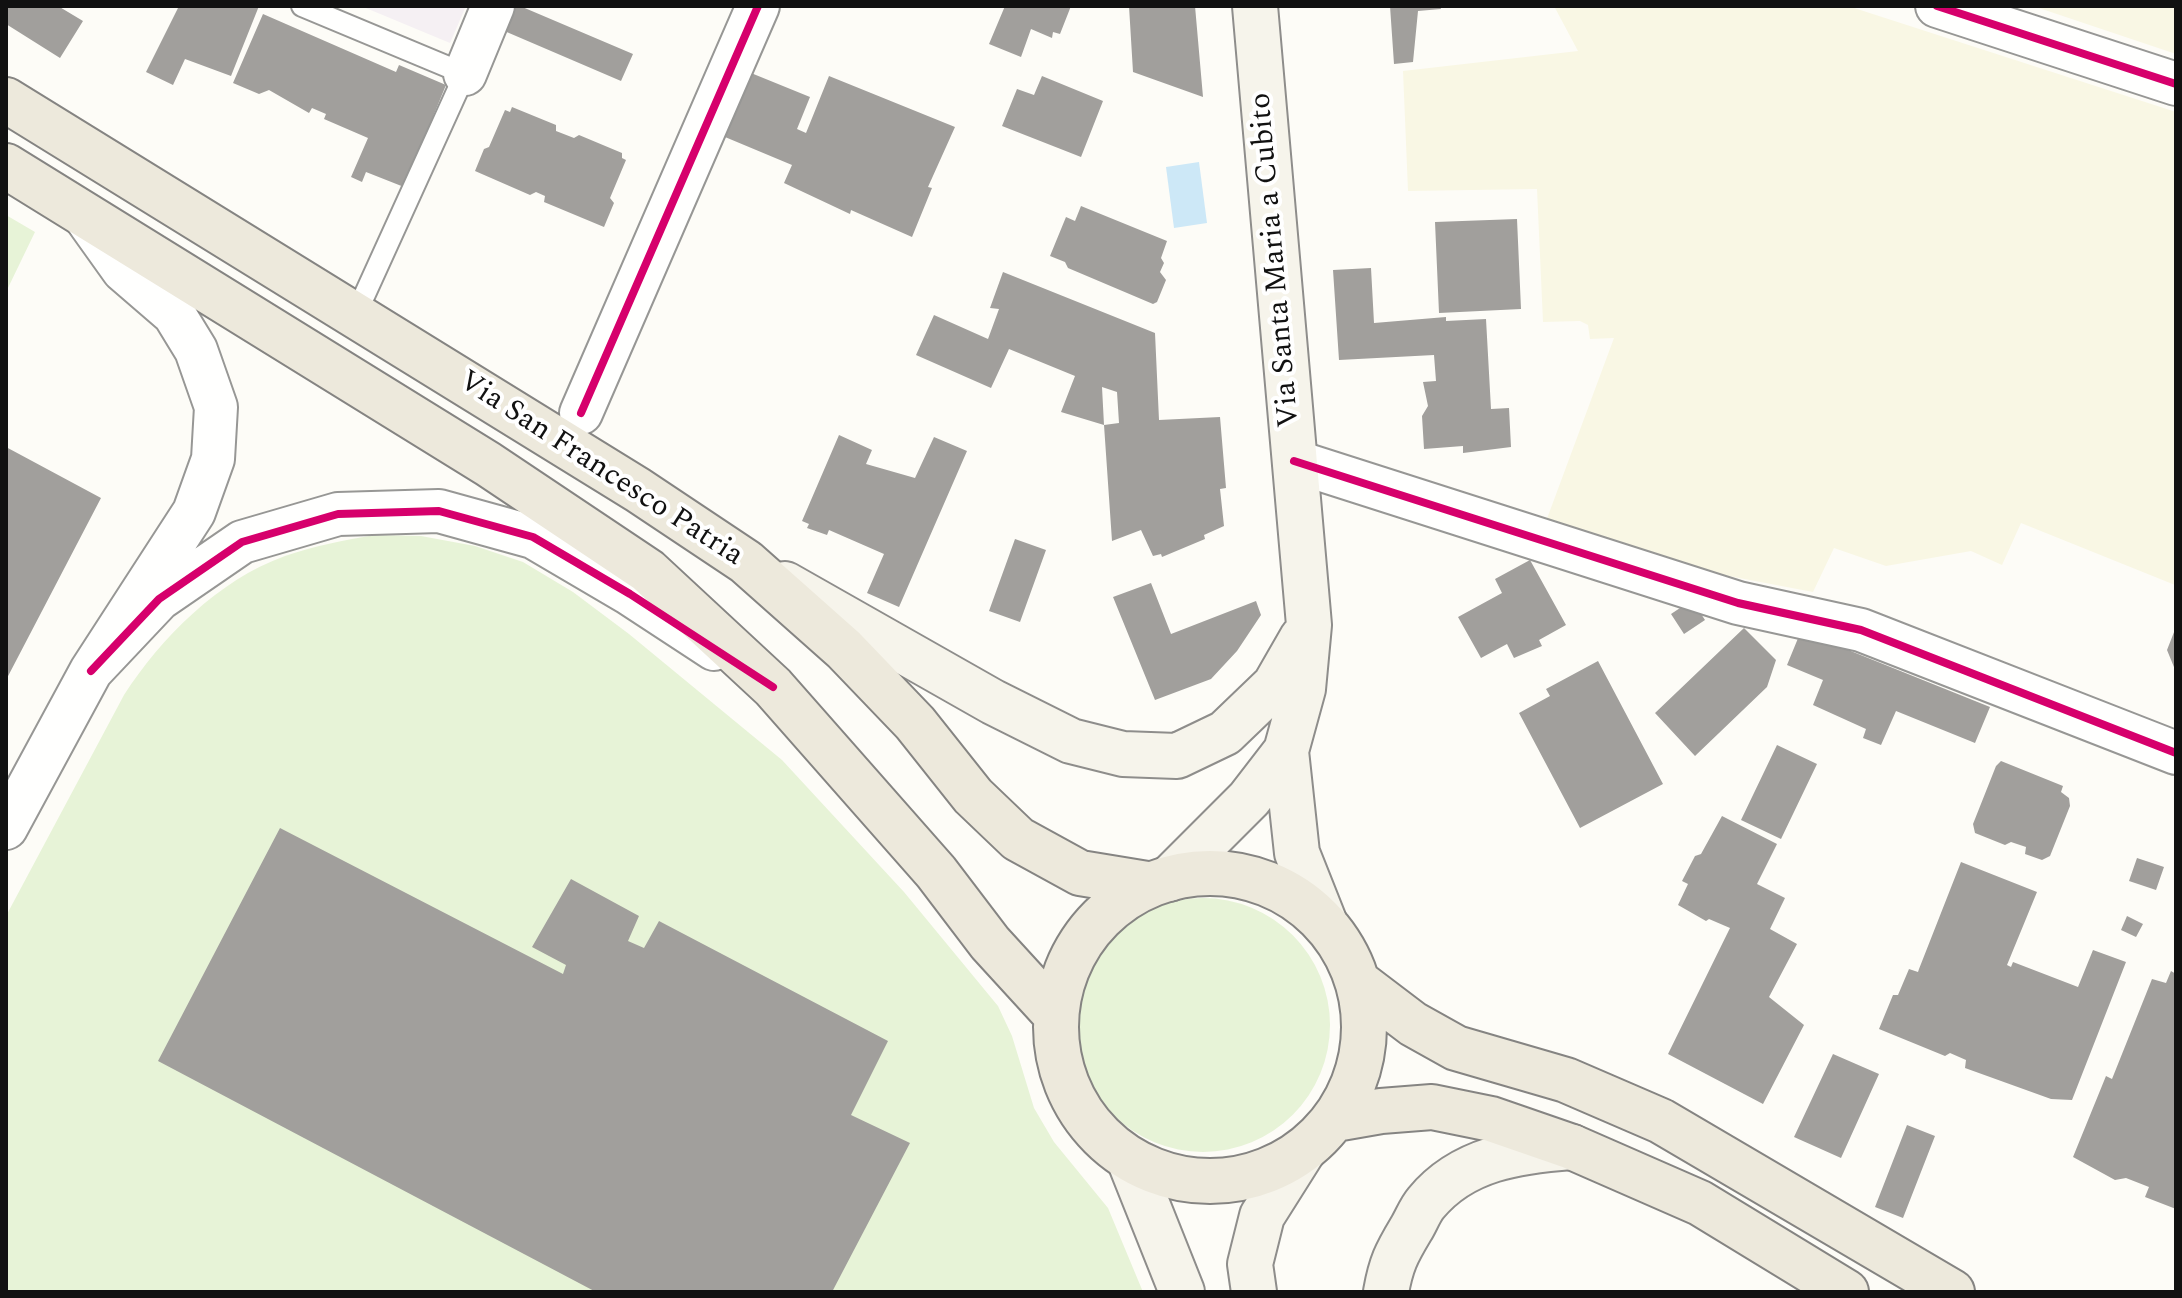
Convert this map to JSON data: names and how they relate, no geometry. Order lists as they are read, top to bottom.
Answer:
{
  "streets": {
    "main road": ["Via Santa Maria a Cubito", "Via San Francesco Patria"]
  },
  "crossings": [
    ["Via Santa Maria a Cubito", "Via San Francesco Patria"]
  ]
}
